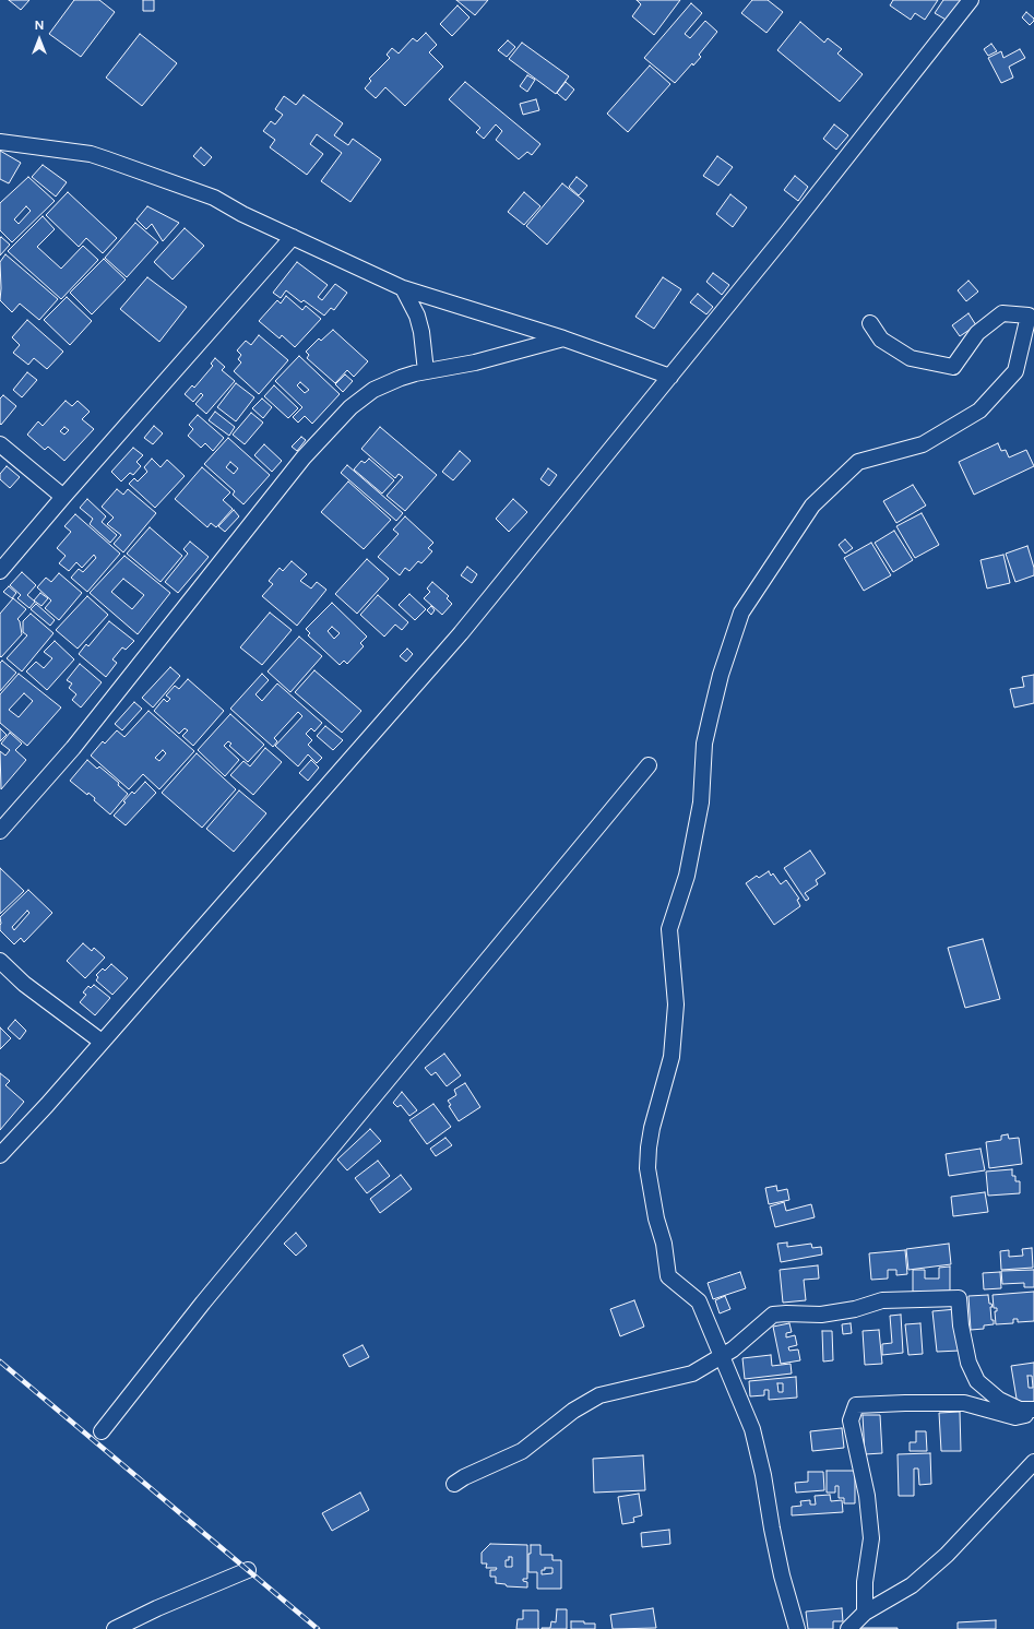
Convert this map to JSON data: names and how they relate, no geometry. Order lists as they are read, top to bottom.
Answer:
{
  "north": "top"
}
